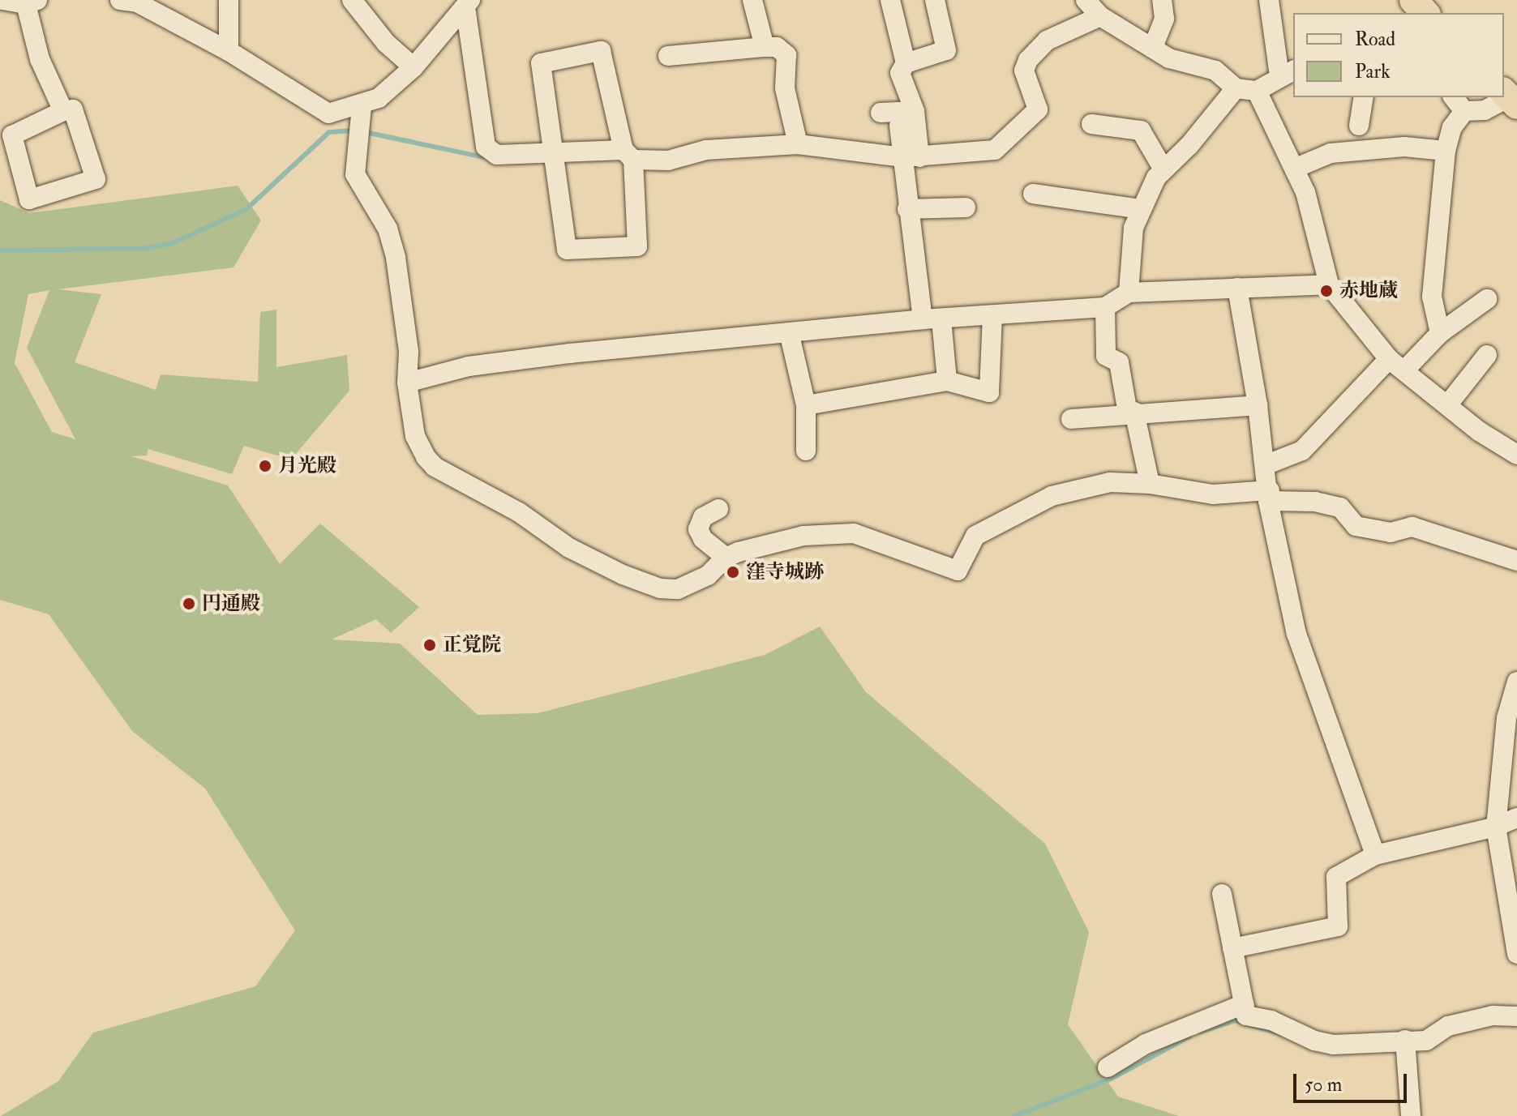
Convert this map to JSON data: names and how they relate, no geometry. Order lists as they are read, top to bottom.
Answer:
{
  "places": [
    "赤地蔵",
    "月光殿",
    "窪寺城跡",
    "円通殿",
    "正覚院"
  ],
  "legend": ["Road", "Park"],
  "scale_bar": "50 m"
}
